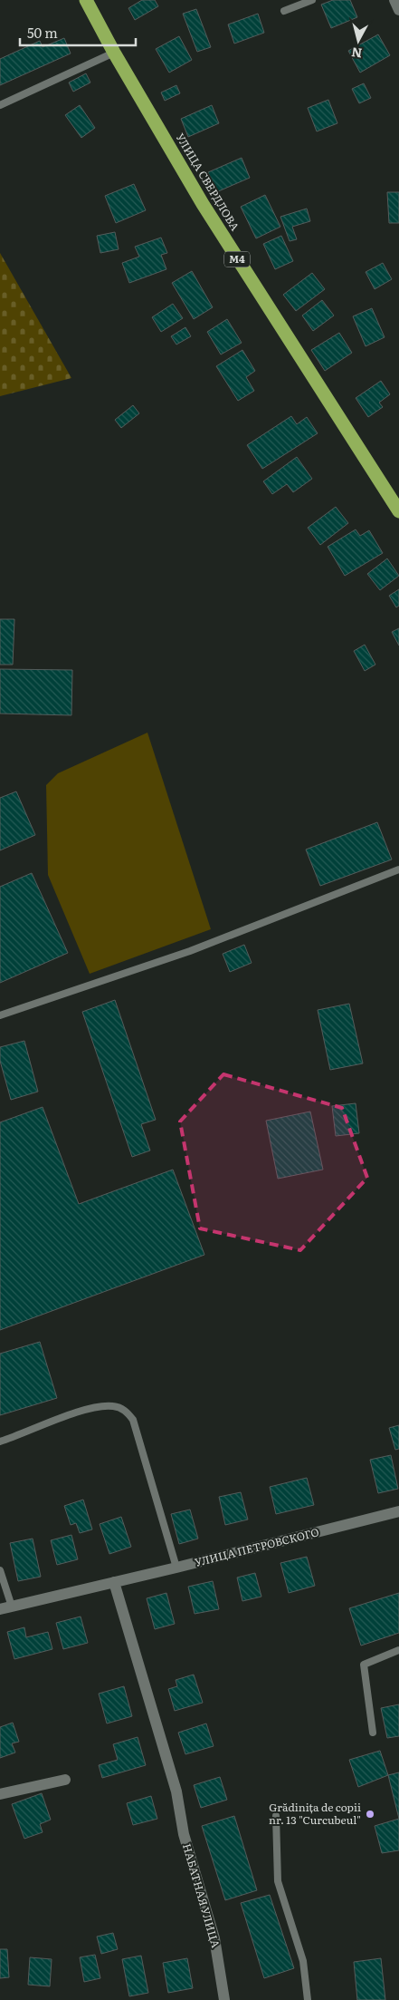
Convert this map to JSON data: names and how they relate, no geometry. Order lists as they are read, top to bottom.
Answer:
{
  "streets": {
    "highway": ["УЛИЦА СВЕРДЛОВА", "M4"],
    "street": ["УЛИЦА ПЕТРОВСКОГО", "НАБАТНАЯ УЛИЦА"]
  },
  "crossings": [
    ["УЛИЦА ПЕТРОВСКОГО", "НАБАТНАЯ УЛИЦА"]
  ],
  "places": ["Grădinița de copii nr. 13 \"Curcubeul\""],
  "scale_bar": "50 m",
  "north": "bottom"
}
